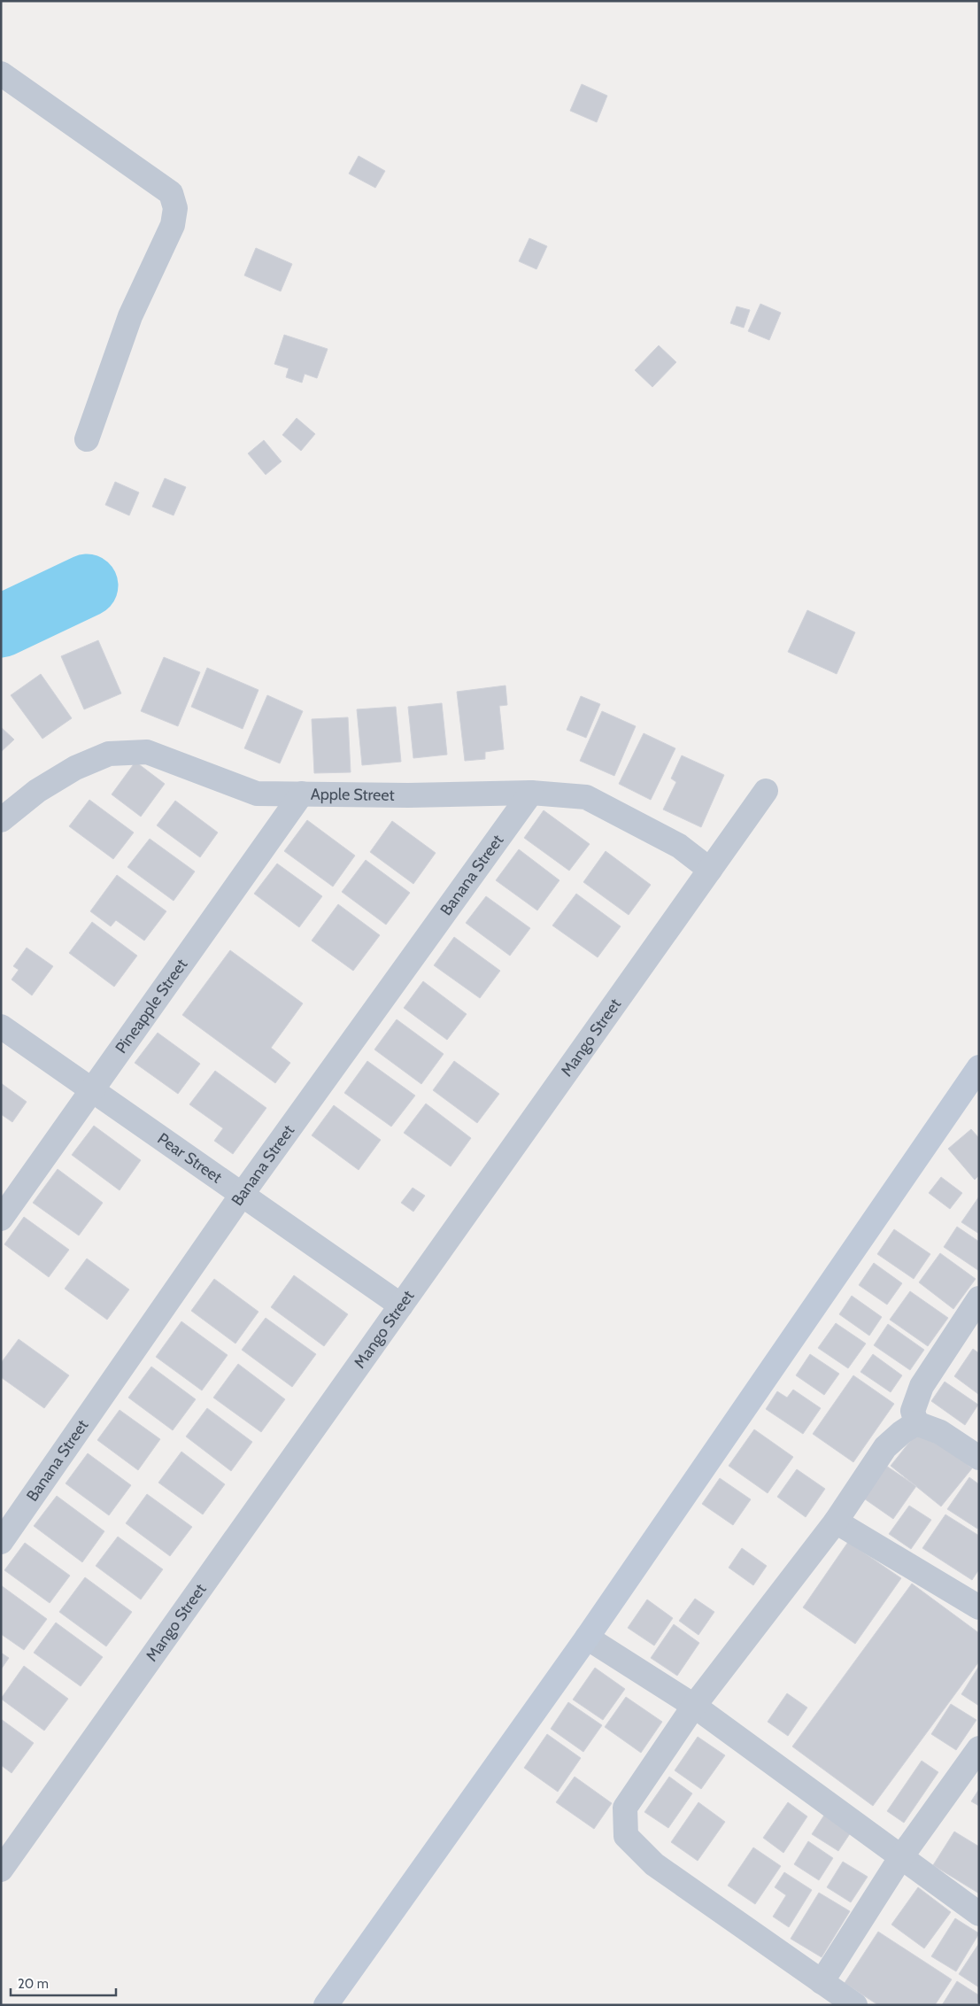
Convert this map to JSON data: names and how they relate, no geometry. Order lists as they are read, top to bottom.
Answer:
{
  "streets": {
    "street": [
      "Apple Street",
      "Banana Street",
      "Pineapple Street",
      "Mango Street",
      "Pear Street"
    ]
  },
  "crossings": [
    ["Apple Street", "Banana Street"],
    ["Apple Street", "Pineapple Street"],
    ["Apple Street", "Mango Street"],
    ["Banana Street", "Pear Street"],
    ["Pineapple Street", "Pear Street"],
    ["Mango Street", "Pear Street"]
  ],
  "scale_bar": "20 m"
}
